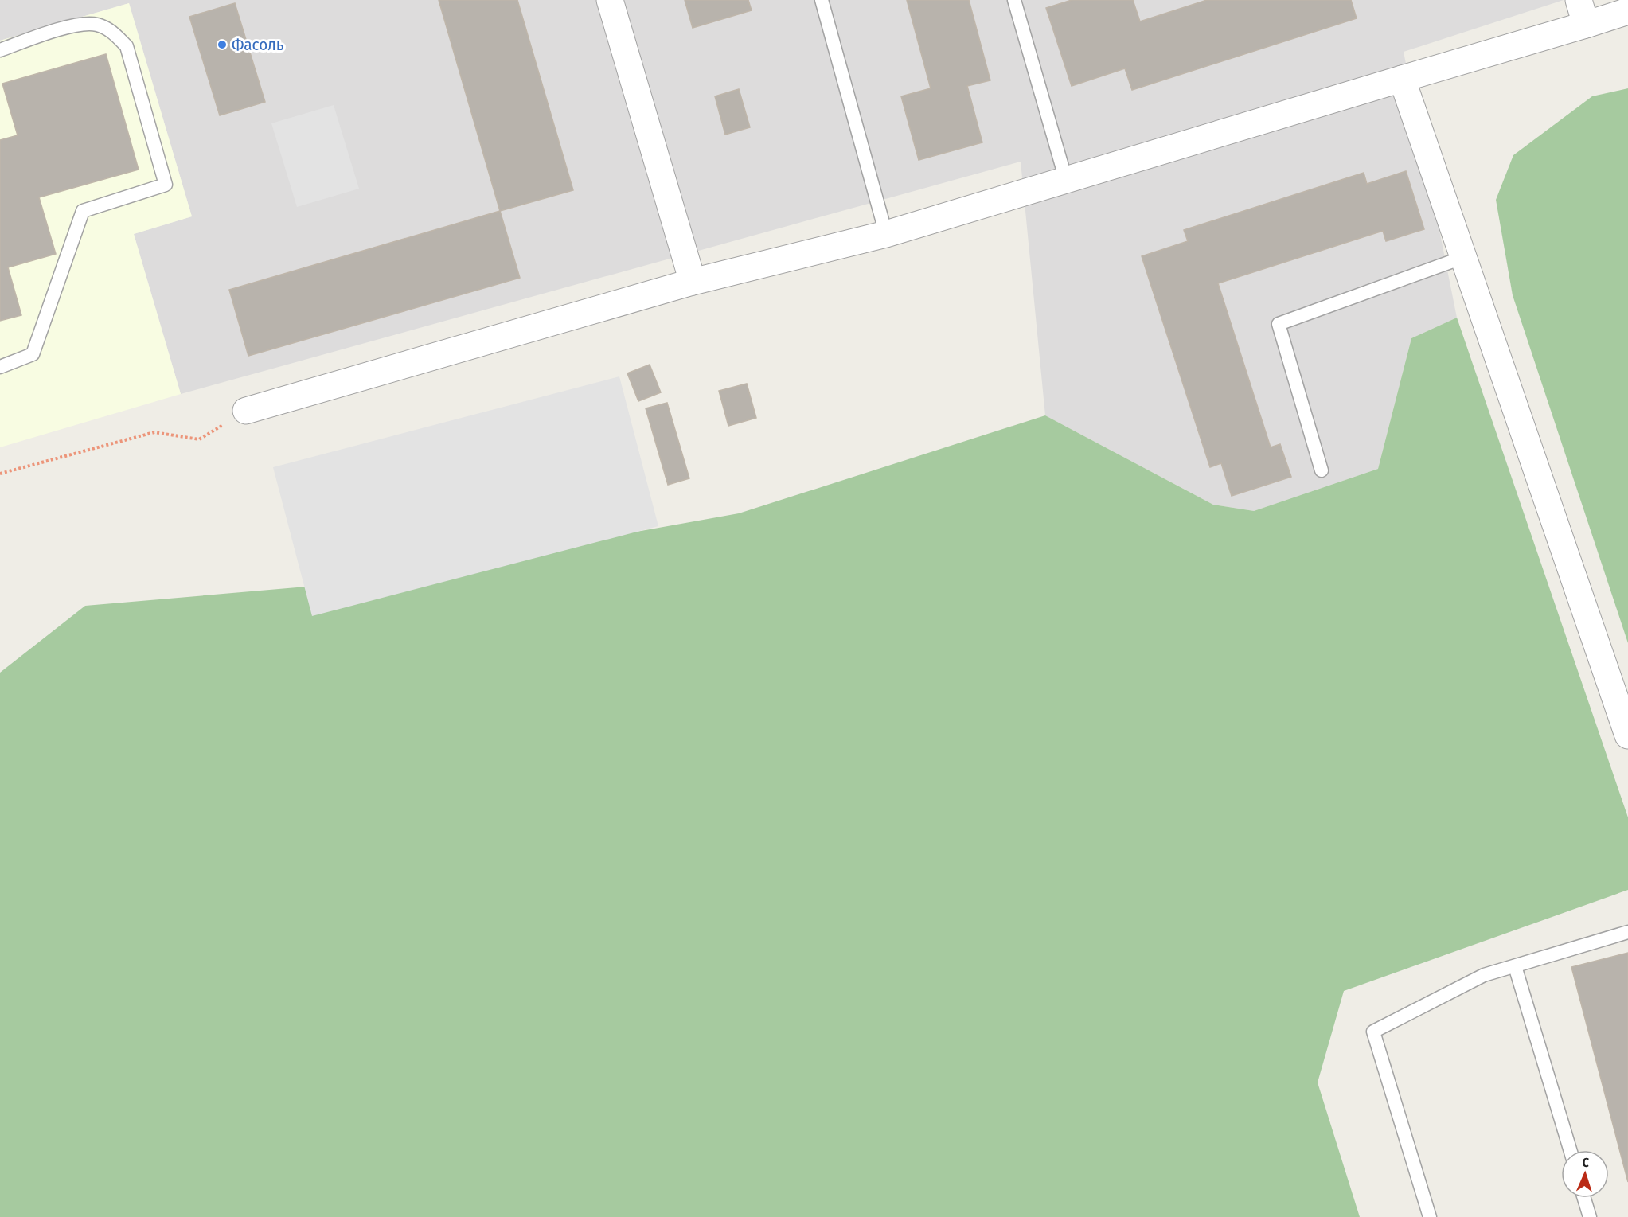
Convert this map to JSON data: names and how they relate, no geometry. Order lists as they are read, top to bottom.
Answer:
{
  "places": ["Фасоль"],
  "north": "top"
}
